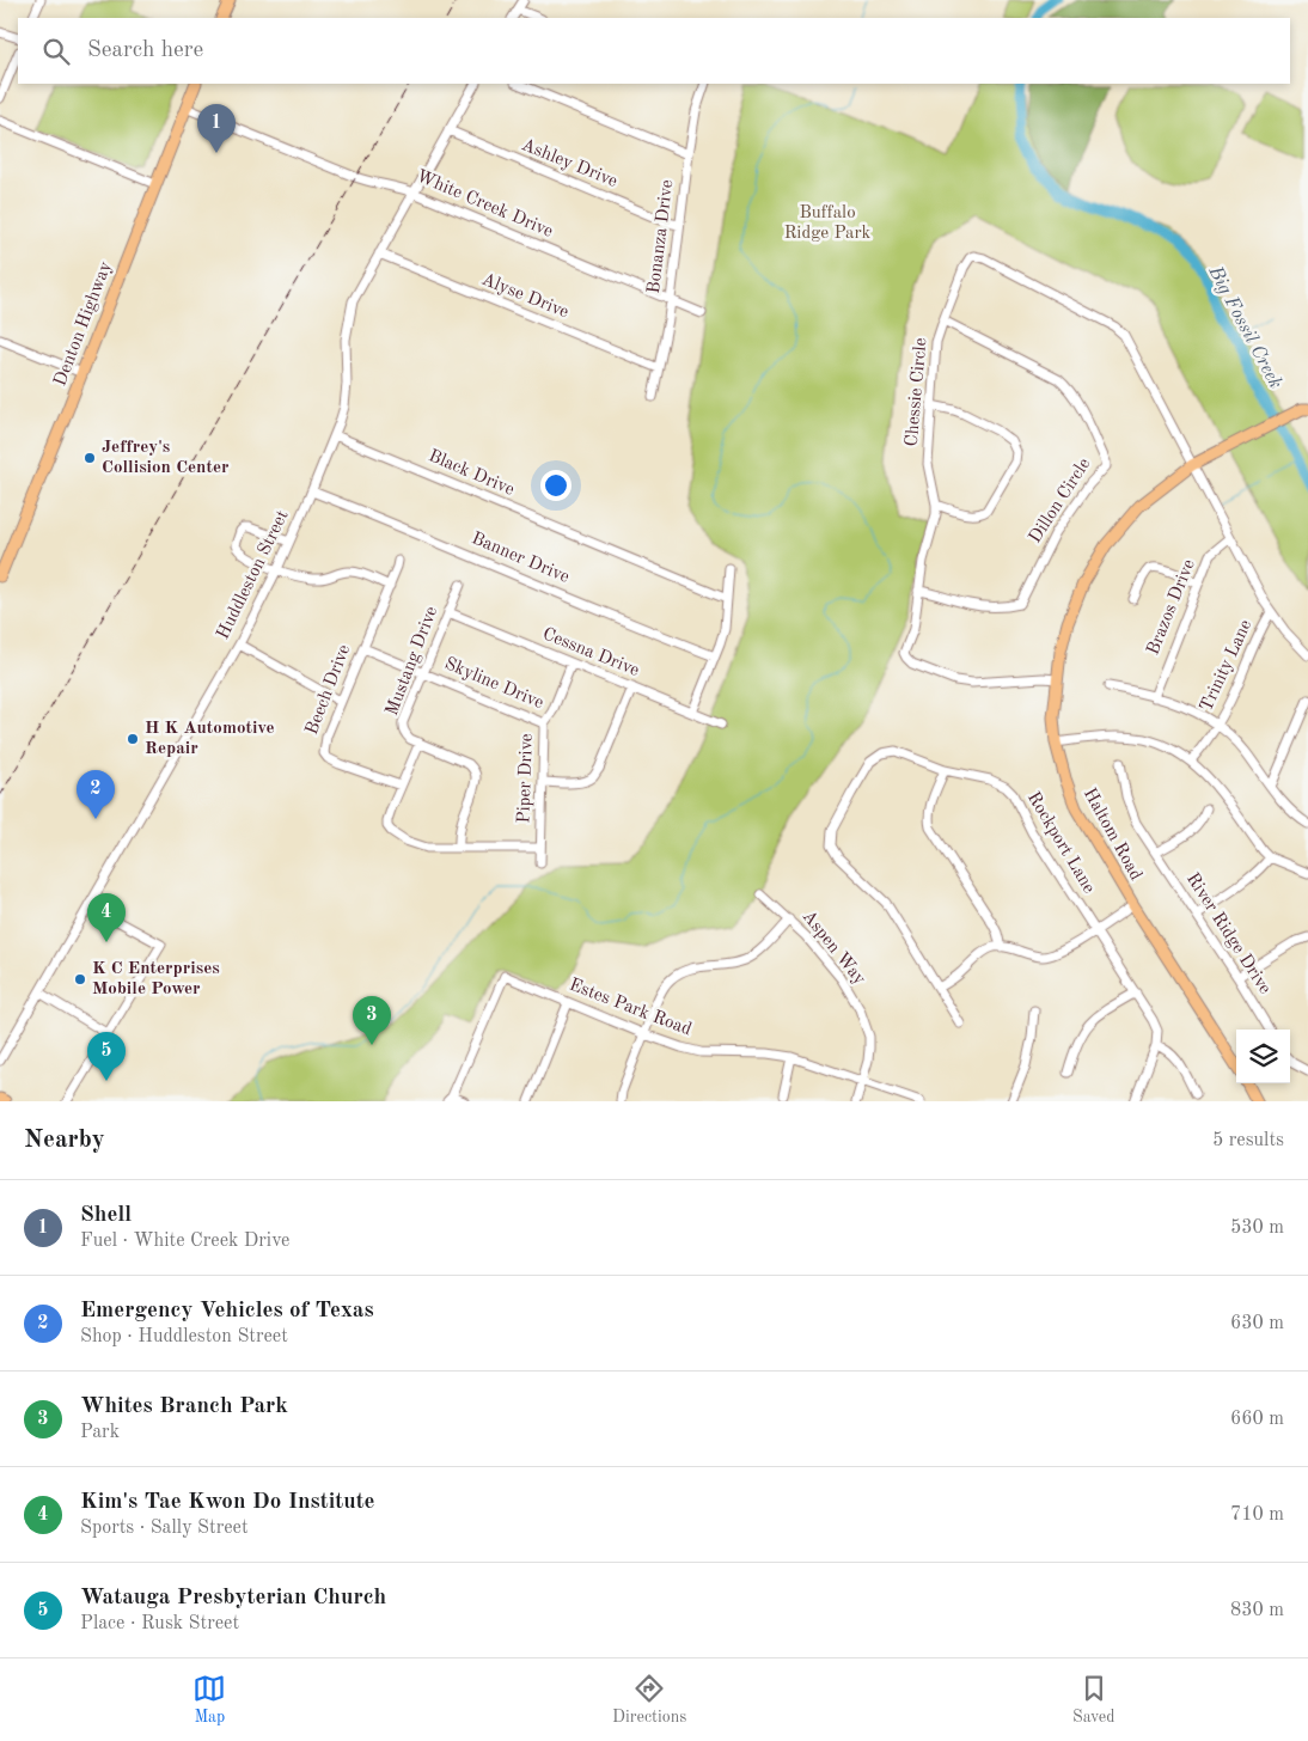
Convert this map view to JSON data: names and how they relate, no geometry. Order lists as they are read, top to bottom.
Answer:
{
  "streets": {
    "main road": ["Denton Highway", "Haltom Road"],
    "street": [
      "Ashley Drive",
      "White Creek Drive",
      "Bonanza Drive",
      "Alyse Drive",
      "Chessie Circle",
      "Black Drive",
      "Dillon Circle",
      "Banner Drive",
      "Huddleston Street",
      "Brazos Drive",
      "Cessna Drive",
      "Mustang Drive",
      "Trinity Lane",
      "Skyline Drive",
      "Beech Drive",
      "Piper Drive",
      "Rockport Lane",
      "River Ridge Drive",
      "Aspen Way",
      "Estes Park Road"
    ]
  },
  "crossings": [
    ["Ashley Drive", "Bonanza Drive"],
    ["Ashley Drive", "Huddleston Street"],
    ["White Creek Drive", "Bonanza Drive"],
    ["White Creek Drive", "Denton Highway"],
    ["White Creek Drive", "Huddleston Street"],
    ["Bonanza Drive", "Alyse Drive"],
    ["Alyse Drive", "Huddleston Street"],
    ["Chessie Circle", "Dillon Circle"],
    ["Chessie Circle", "Haltom Road"],
    ["Black Drive", "Huddleston Street"],
    ["Banner Drive", "Huddleston Street"],
    ["Cessna Drive", "Mustang Drive"],
    ["Cessna Drive", "Piper Drive"],
    ["Mustang Drive", "Skyline Drive"],
    ["Skyline Drive", "Beech Drive"],
    ["Skyline Drive", "Piper Drive"],
    ["Aspen Way", "Estes Park Road"]
  ],
  "water": ["Big Fossil Creek"],
  "parks": ["Buffalo Ridge Park"],
  "places": ["Jeffrey's Collision Center", "H K Automotive Repair", "K C Enterprises Mobile Power"],
  "page": {
    "search": "Search here",
    "pins": [
      "1",
      "2",
      "4",
      "3",
      "5"
    ],
    "heading": ["Nearby", "5 results"],
    "list": [
      {
        "mark": "1",
        "name": "Shell",
        "note": "Fuel · White Creek Drive",
        "value": "530 m"
      },
      {
        "mark": "2",
        "name": "Emergency Vehicles of Texas",
        "note": "Shop · Huddleston Street",
        "value": "630 m"
      },
      {
        "mark": "3",
        "name": "Whites Branch Park",
        "note": "Park",
        "value": "660 m"
      },
      {
        "mark": "4",
        "name": "Kim's Tae Kwon Do Institute",
        "note": "Sports · Sally Street",
        "value": "710 m"
      },
      {
        "mark": "5",
        "name": "Watauga Presbyterian Church",
        "note": "Place · Rusk Street",
        "value": "830 m"
      }
    ],
    "nav": ["Map", "Directions", "Saved"]
  }
}
